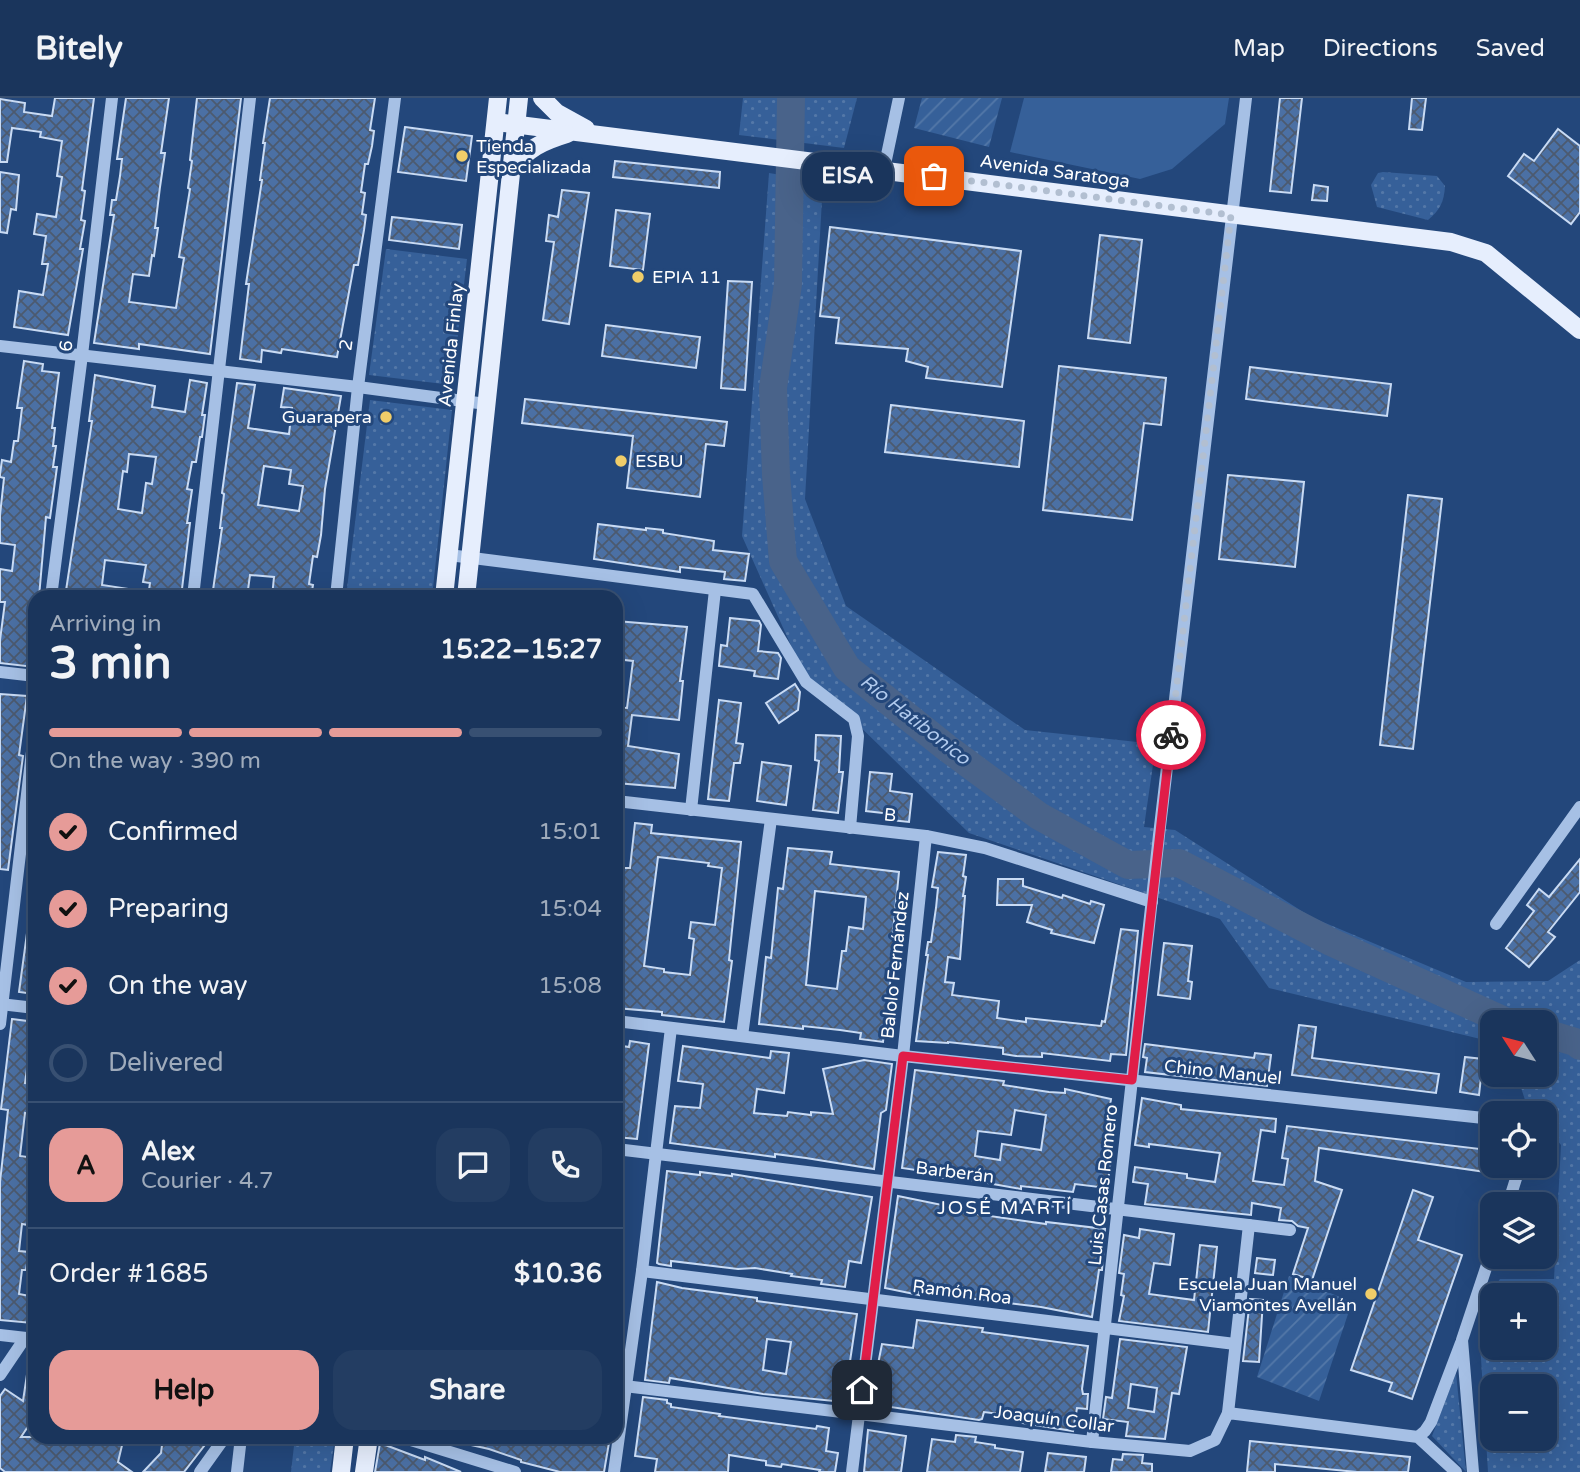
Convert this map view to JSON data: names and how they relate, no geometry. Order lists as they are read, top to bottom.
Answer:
{
  "streets": {
    "main road": ["Avenida Saratoga", "Avenida Finlay"],
    "street": [
      "2",
      "6",
      "B",
      "Balolo Fernández",
      "Chino Manuel",
      "Barberán",
      "Luis Casas Romero",
      "Ramón Roa",
      "Joaquín Collar"
    ]
  },
  "crossings": [
    ["Avenida Saratoga", "Avenida Finlay"],
    ["Avenida Saratoga", "Luis Casas Romero"],
    ["B", "Balolo Fernández"],
    ["B", "Luis Casas Romero"],
    ["Balolo Fernández", "Chino Manuel"],
    ["Balolo Fernández", "Barberán"],
    ["Balolo Fernández", "Ramón Roa"],
    ["Balolo Fernández", "Joaquín Collar"],
    ["Chino Manuel", "Luis Casas Romero"],
    ["Barberán", "Luis Casas Romero"],
    ["Luis Casas Romero", "Ramón Roa"],
    ["Luis Casas Romero", "Joaquín Collar"]
  ],
  "districts": ["JOSÉ MARTÍ"],
  "water": ["Río Hatibonico"],
  "places": [
    "Tienda Especializada",
    "EISA",
    "EPIA 11",
    "Guarapera",
    "ESBU",
    "Escuela Juan Manuel Viamontes Avellán"
  ],
  "north": "top left",
  "page": {
    "header": "Bitely",
    "nav": ["Map", "Directions", "Saved"],
    "bubble": "EISA",
    "heading": ["3 min", "Arriving in", "15:22–15:27"],
    "panel": [
      "Alex",
      "Courier · 4.7",
      "Order #1685",
      "$10.36"
    ],
    "bar": "On the way · 390 m",
    "list": [
      ["Confirmed", "15:01"],
      ["Preparing", "15:04"],
      ["On the way", "15:08"],
      "Delivered"
    ],
    "map_buttons": ["+", "−"],
    "round": "A",
    "buttons": ["Help", "Share"]
  }
}
